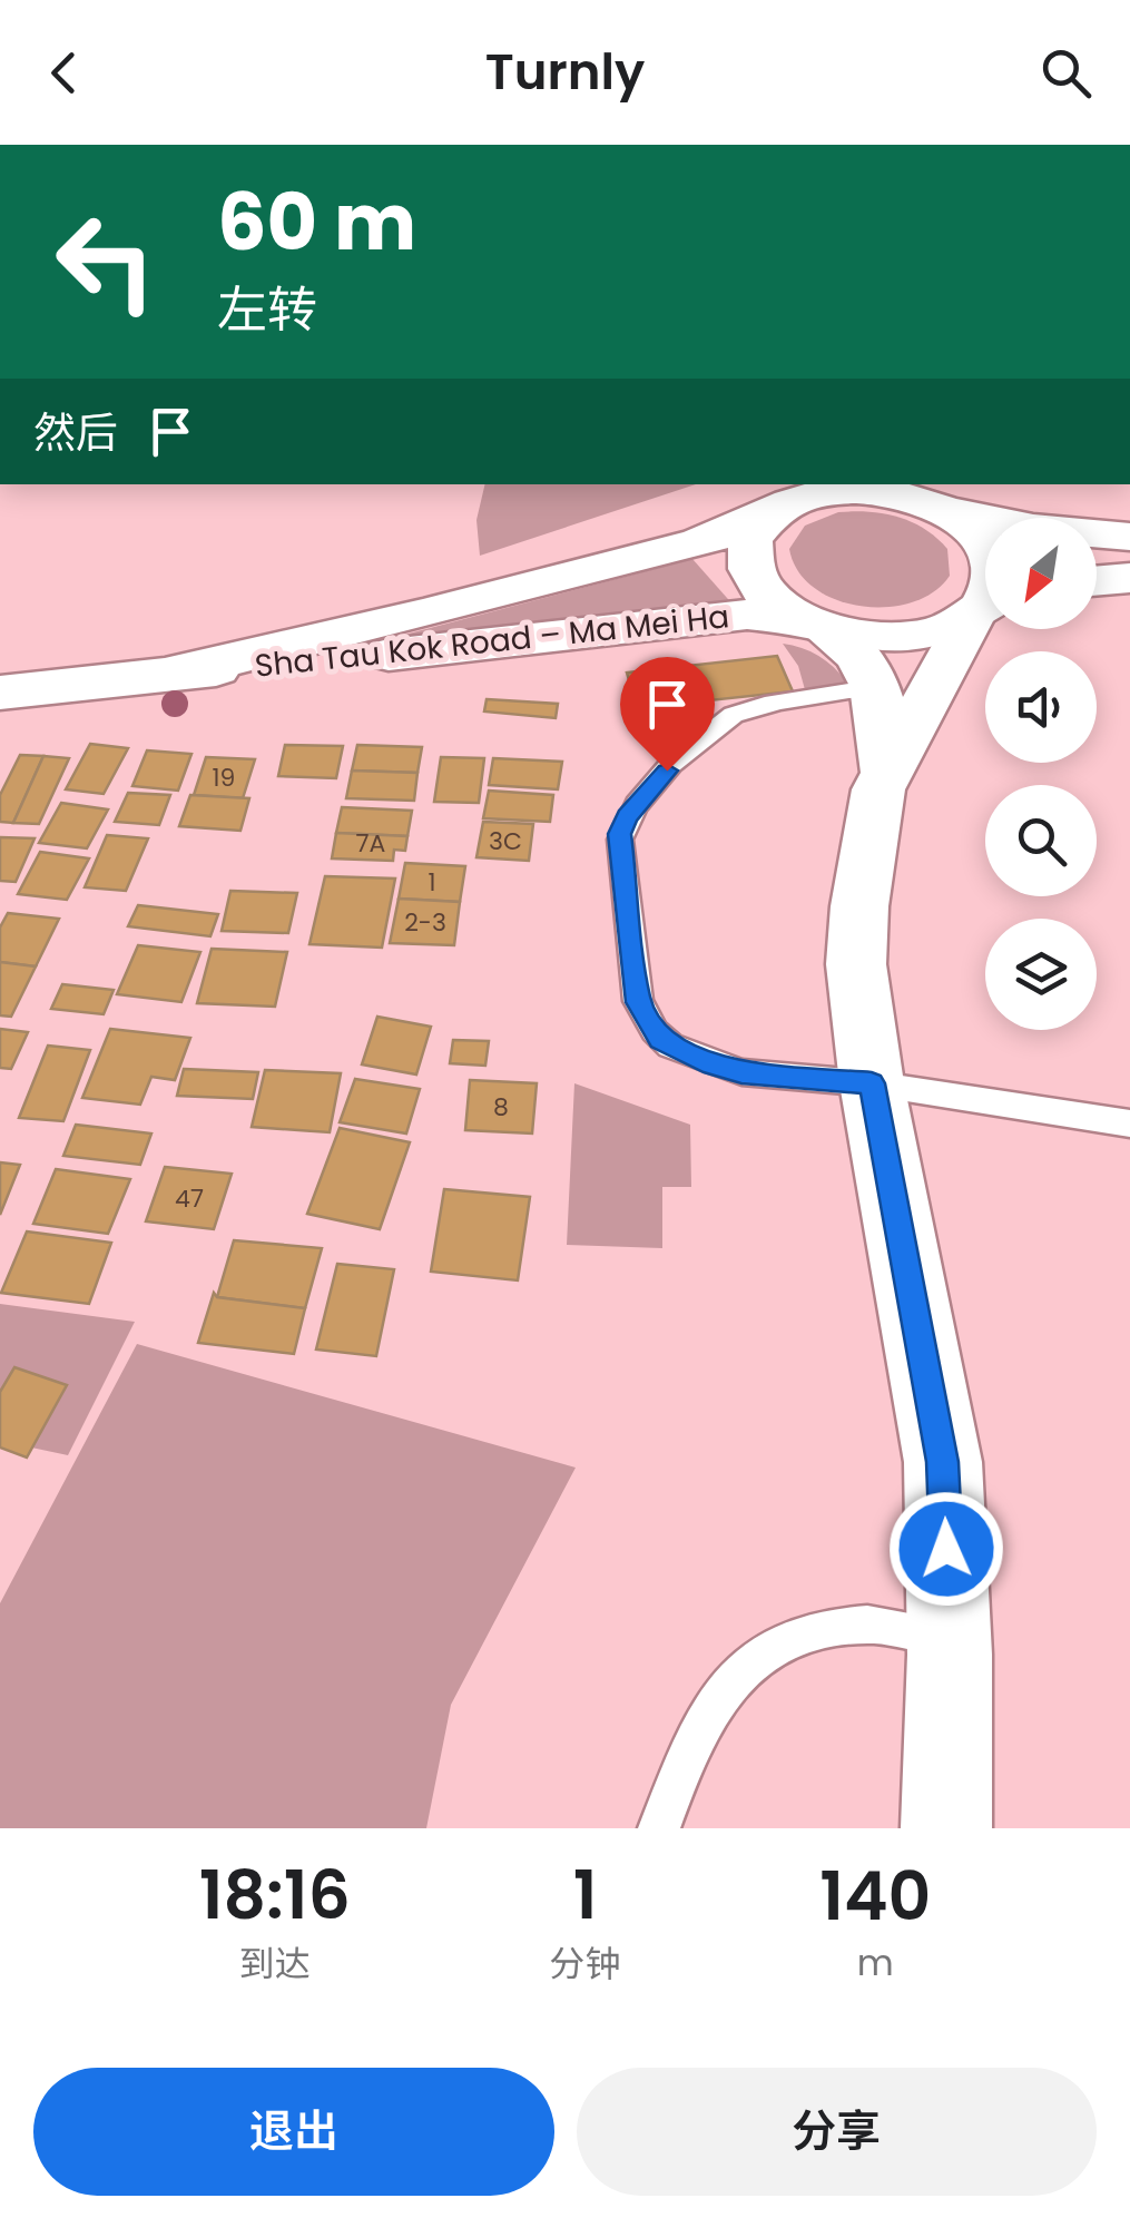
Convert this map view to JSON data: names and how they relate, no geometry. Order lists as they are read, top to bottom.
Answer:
{
  "streets": {
    "main road": ["Sha Tau Kok Road – Ma Mei Ha"]
  },
  "house_numbers": [
    "19",
    "3C",
    "7A",
    "1",
    "2-3",
    "8",
    "47"
  ],
  "north": "bottom left",
  "page": {
    "header": "Turnly",
    "turn": ["60 m", "左转"],
    "then": "然后",
    "eta": [
      "18:16",
      "到达",
      "1",
      "分钟",
      "140",
      "m"
    ],
    "buttons": ["退出", "分享"]
  }
}
